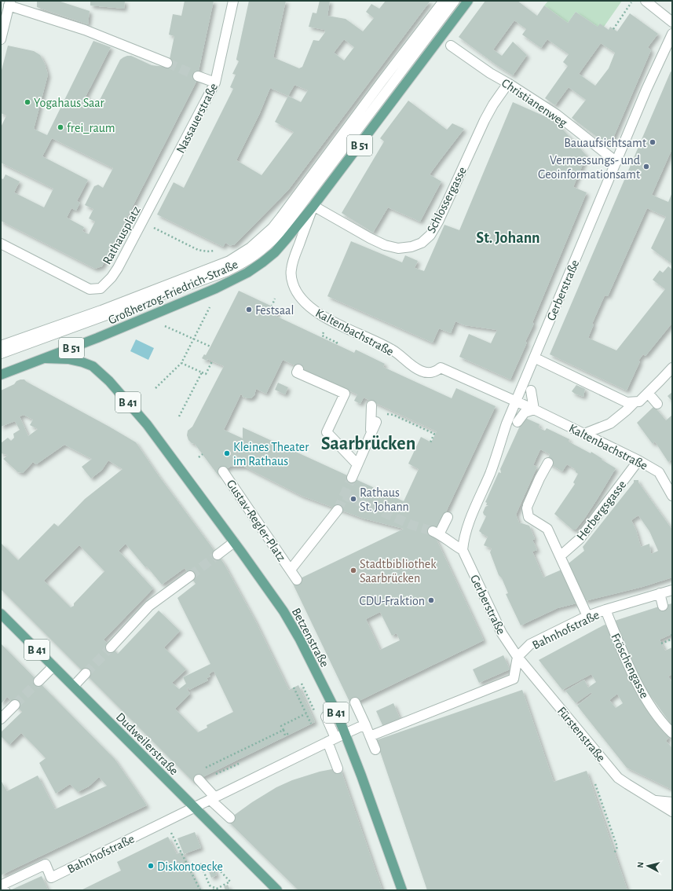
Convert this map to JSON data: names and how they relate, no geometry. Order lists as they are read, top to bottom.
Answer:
{
  "streets": {
    "main road": [
      "B 51",
      "Großherzog-Friedrich-Straße",
      "B 41",
      "Betzenstraße",
      "Dudweilerstraße"
    ],
    "street": [
      "Christianenweg",
      "Nassauerstraße",
      "Schlossergasse",
      "Rathausplatz",
      "Gerberstraße",
      "Kaltenbachstraße",
      "Herbergsgasse",
      "Gustav-Regler-Platz",
      "Bahnhofstraße",
      "Fröschengasse",
      "Fürstenstraße"
    ]
  },
  "crossings": [
    ["Christianenweg", "Schlossergasse"],
    ["Christianenweg", "Gerberstraße"],
    ["Nassauerstraße", "Rathausplatz"],
    ["B 51", "Großherzog-Friedrich-Straße"],
    ["B 51", "Betzenstraße"],
    ["Schlossergasse", "Großherzog-Friedrich-Straße"],
    ["Schlossergasse", "Kaltenbachstraße"],
    ["Gerberstraße", "Kaltenbachstraße"],
    ["Gerberstraße", "Bahnhofstraße"],
    ["Gerberstraße", "Fürstenstraße"],
    ["Großherzog-Friedrich-Straße", "Kaltenbachstraße"],
    ["Großherzog-Friedrich-Straße", "Betzenstraße"],
    ["Kaltenbachstraße", "Herbergsgasse"],
    ["Bahnhofstraße", "Betzenstraße"],
    ["Bahnhofstraße", "Fröschengasse"],
    ["Bahnhofstraße", "Fürstenstraße"],
    ["Bahnhofstraße", "Dudweilerstraße"]
  ],
  "districts": ["St. Johann", "Saarbrücken"],
  "places": [
    "Yogahaus Saar",
    "frei_raum",
    "Bauaufsichtsamt",
    "Vermessungs- und Geoinformationsamt",
    "Festsaal",
    "Kleines Theater im Rathaus",
    "Rathaus St. Johann",
    "Stadtbibliothek Saarbrücken",
    "CDU-Fraktion",
    "Diskontoecke"
  ],
  "north": "left"
}
